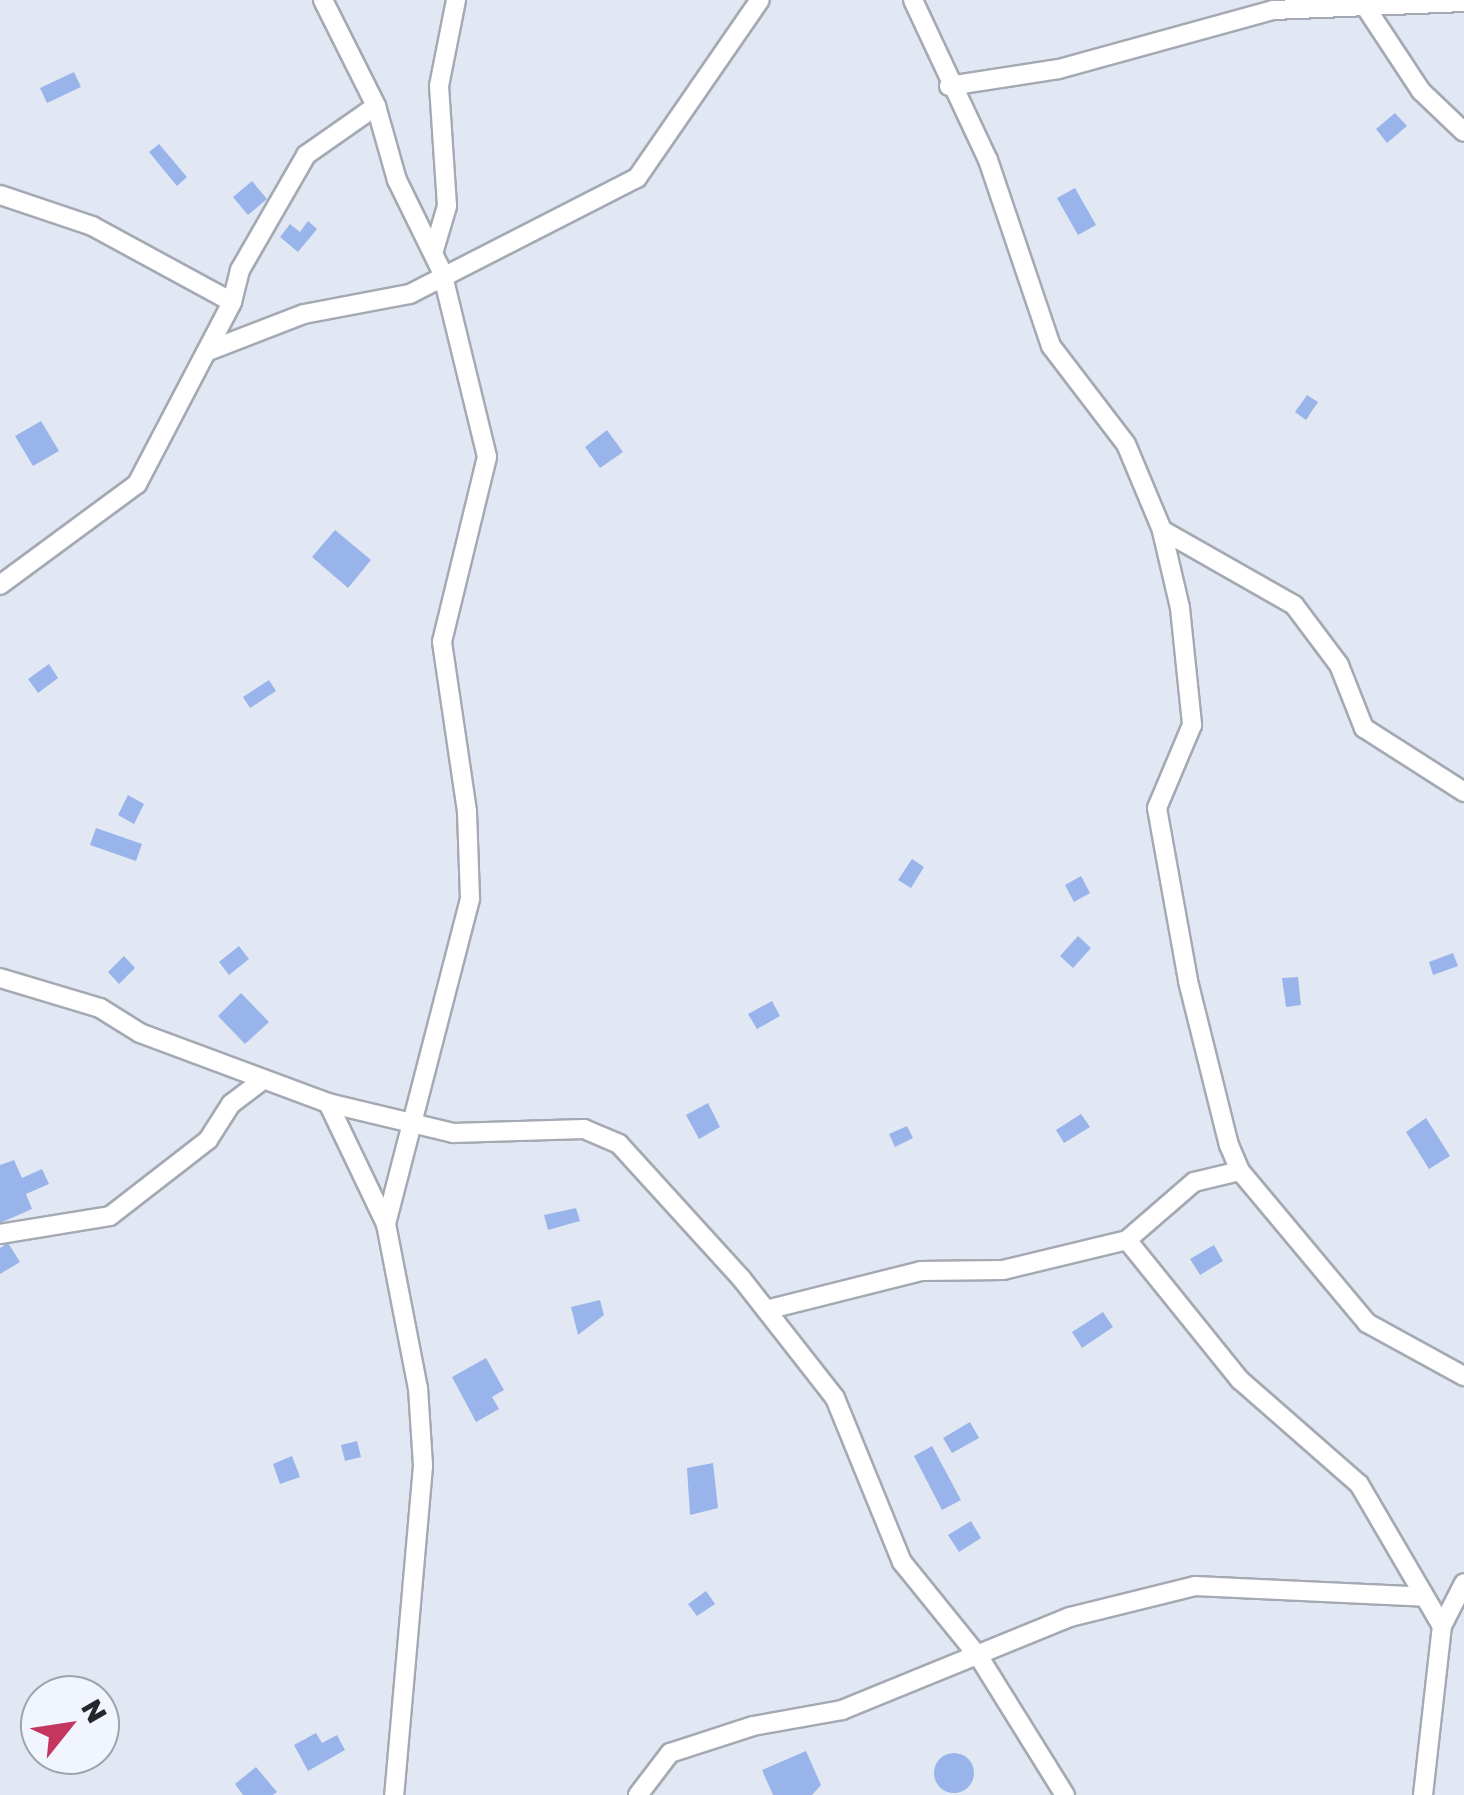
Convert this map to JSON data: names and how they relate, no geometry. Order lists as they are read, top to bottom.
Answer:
{
  "north": "top right"
}
